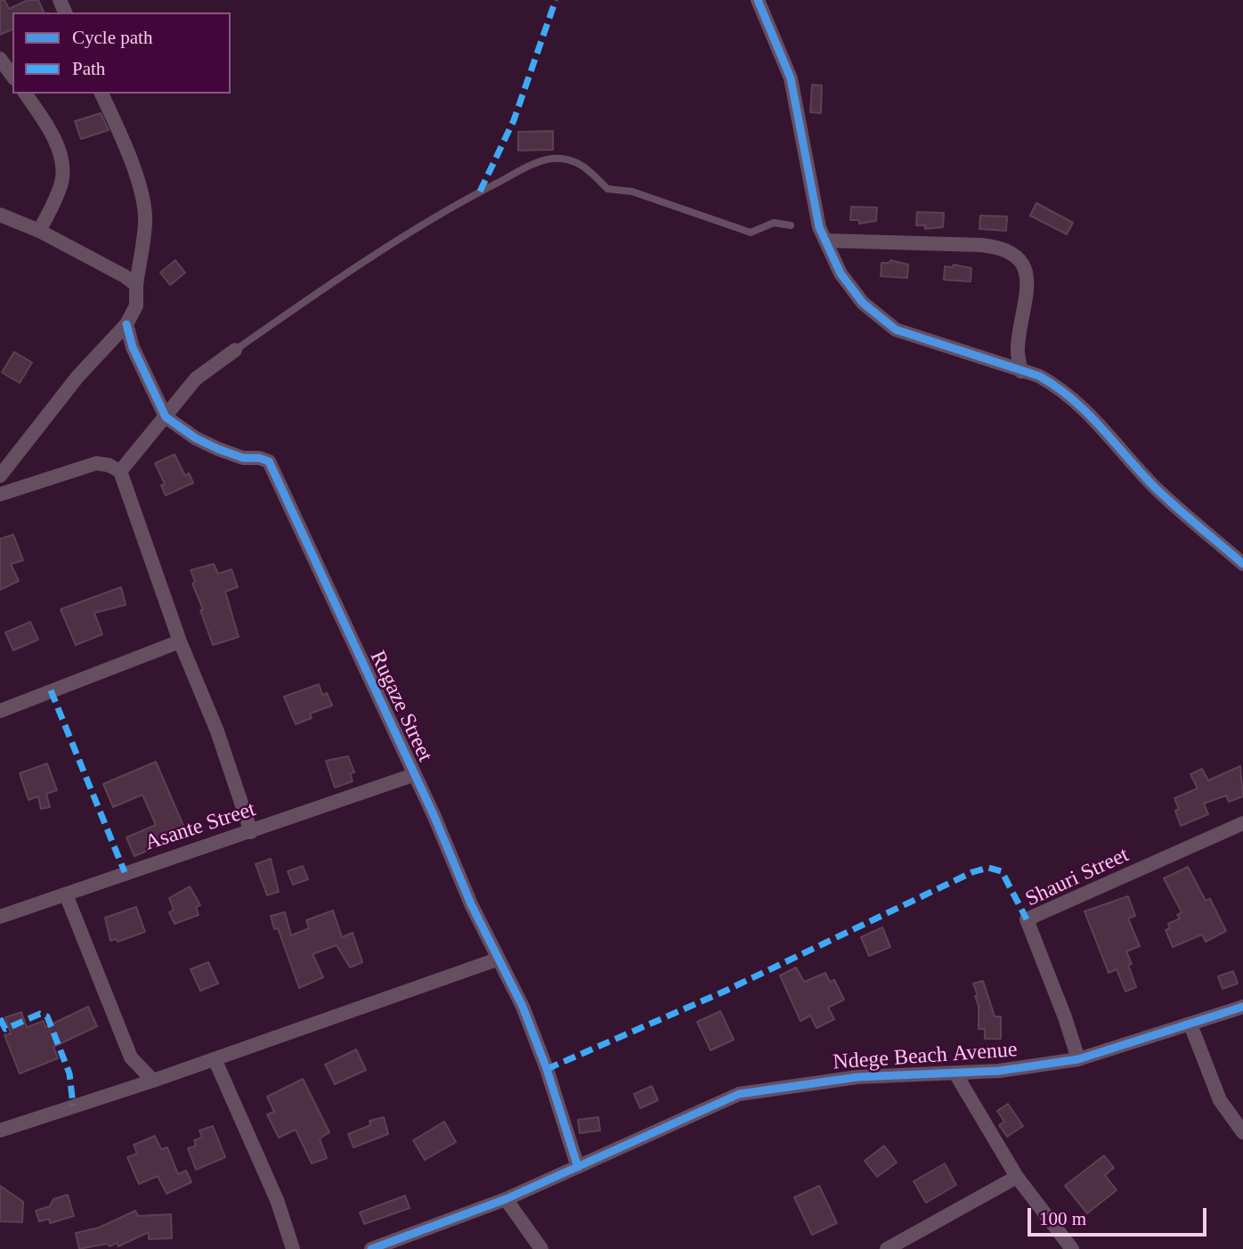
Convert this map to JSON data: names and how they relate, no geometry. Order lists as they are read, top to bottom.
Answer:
{
  "streets": {
    "street": [
      "Rugaze Street",
      "Asante Street",
      "Shauri Street",
      "Ndege Beach Avenue"
    ]
  },
  "crossings": [
    ["Rugaze Street", "Asante Street"],
    ["Rugaze Street", "Ndege Beach Avenue"],
    ["Shauri Street", "Ndege Beach Avenue"]
  ],
  "legend": ["Cycle path", "Path"],
  "scale_bar": "100 m"
}
